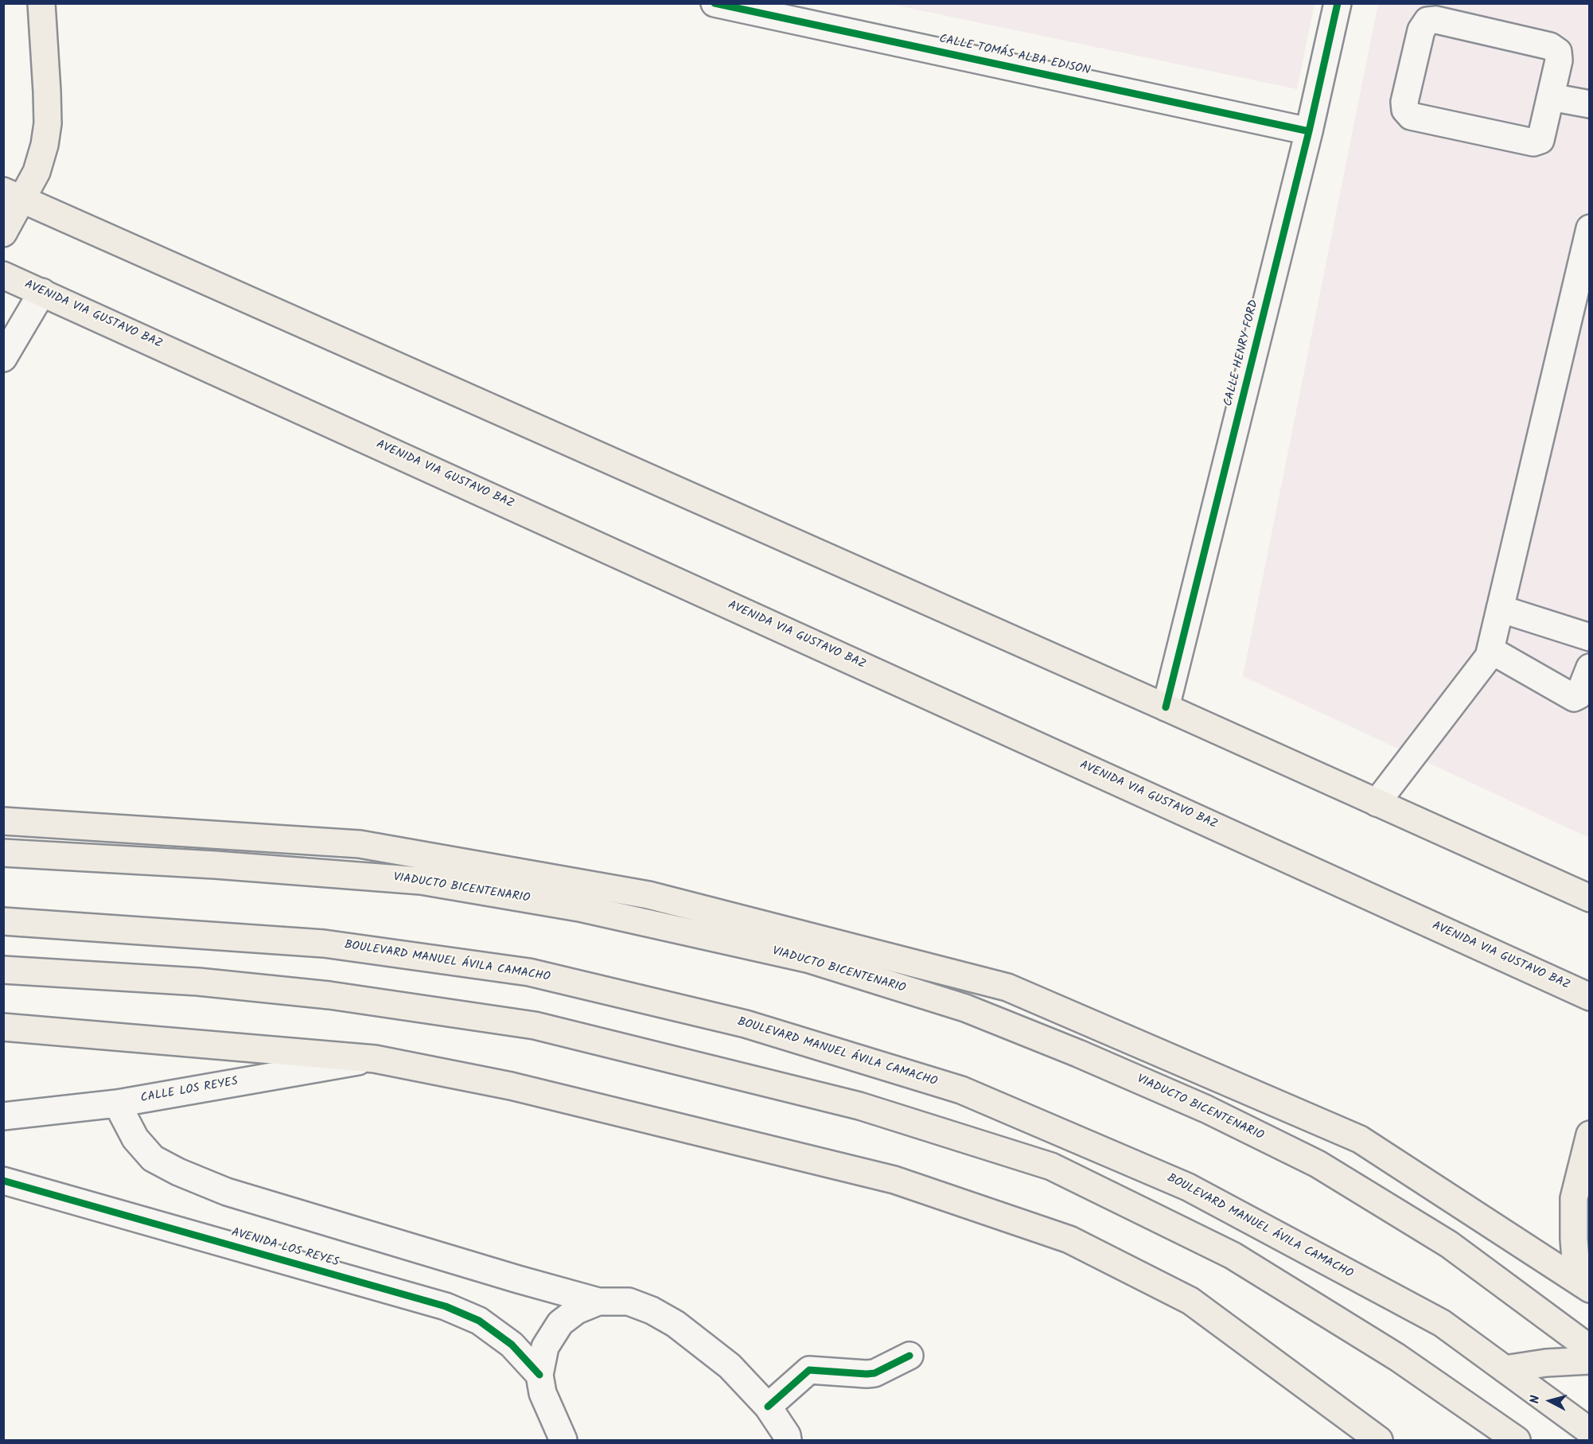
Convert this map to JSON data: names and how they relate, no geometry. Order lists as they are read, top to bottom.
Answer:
{
  "streets": {
    "main road": ["AVENIDA VIA GUSTAVO BAZ", "VIADUCTO BICENTENARIO", "BOULEVARD MANUEL ÁVILA CAMACHO"],
    "street": [
      "CALLE TOMÁS ALBA EDISON",
      "CALLE HENRY FORD",
      "CALLE LOS REYES",
      "AVENIDA LOS REYES"
    ]
  },
  "crossings": [
    ["CALLE TOMÁS ALBA EDISON", "CALLE HENRY FORD"]
  ],
  "north": "left"
}
